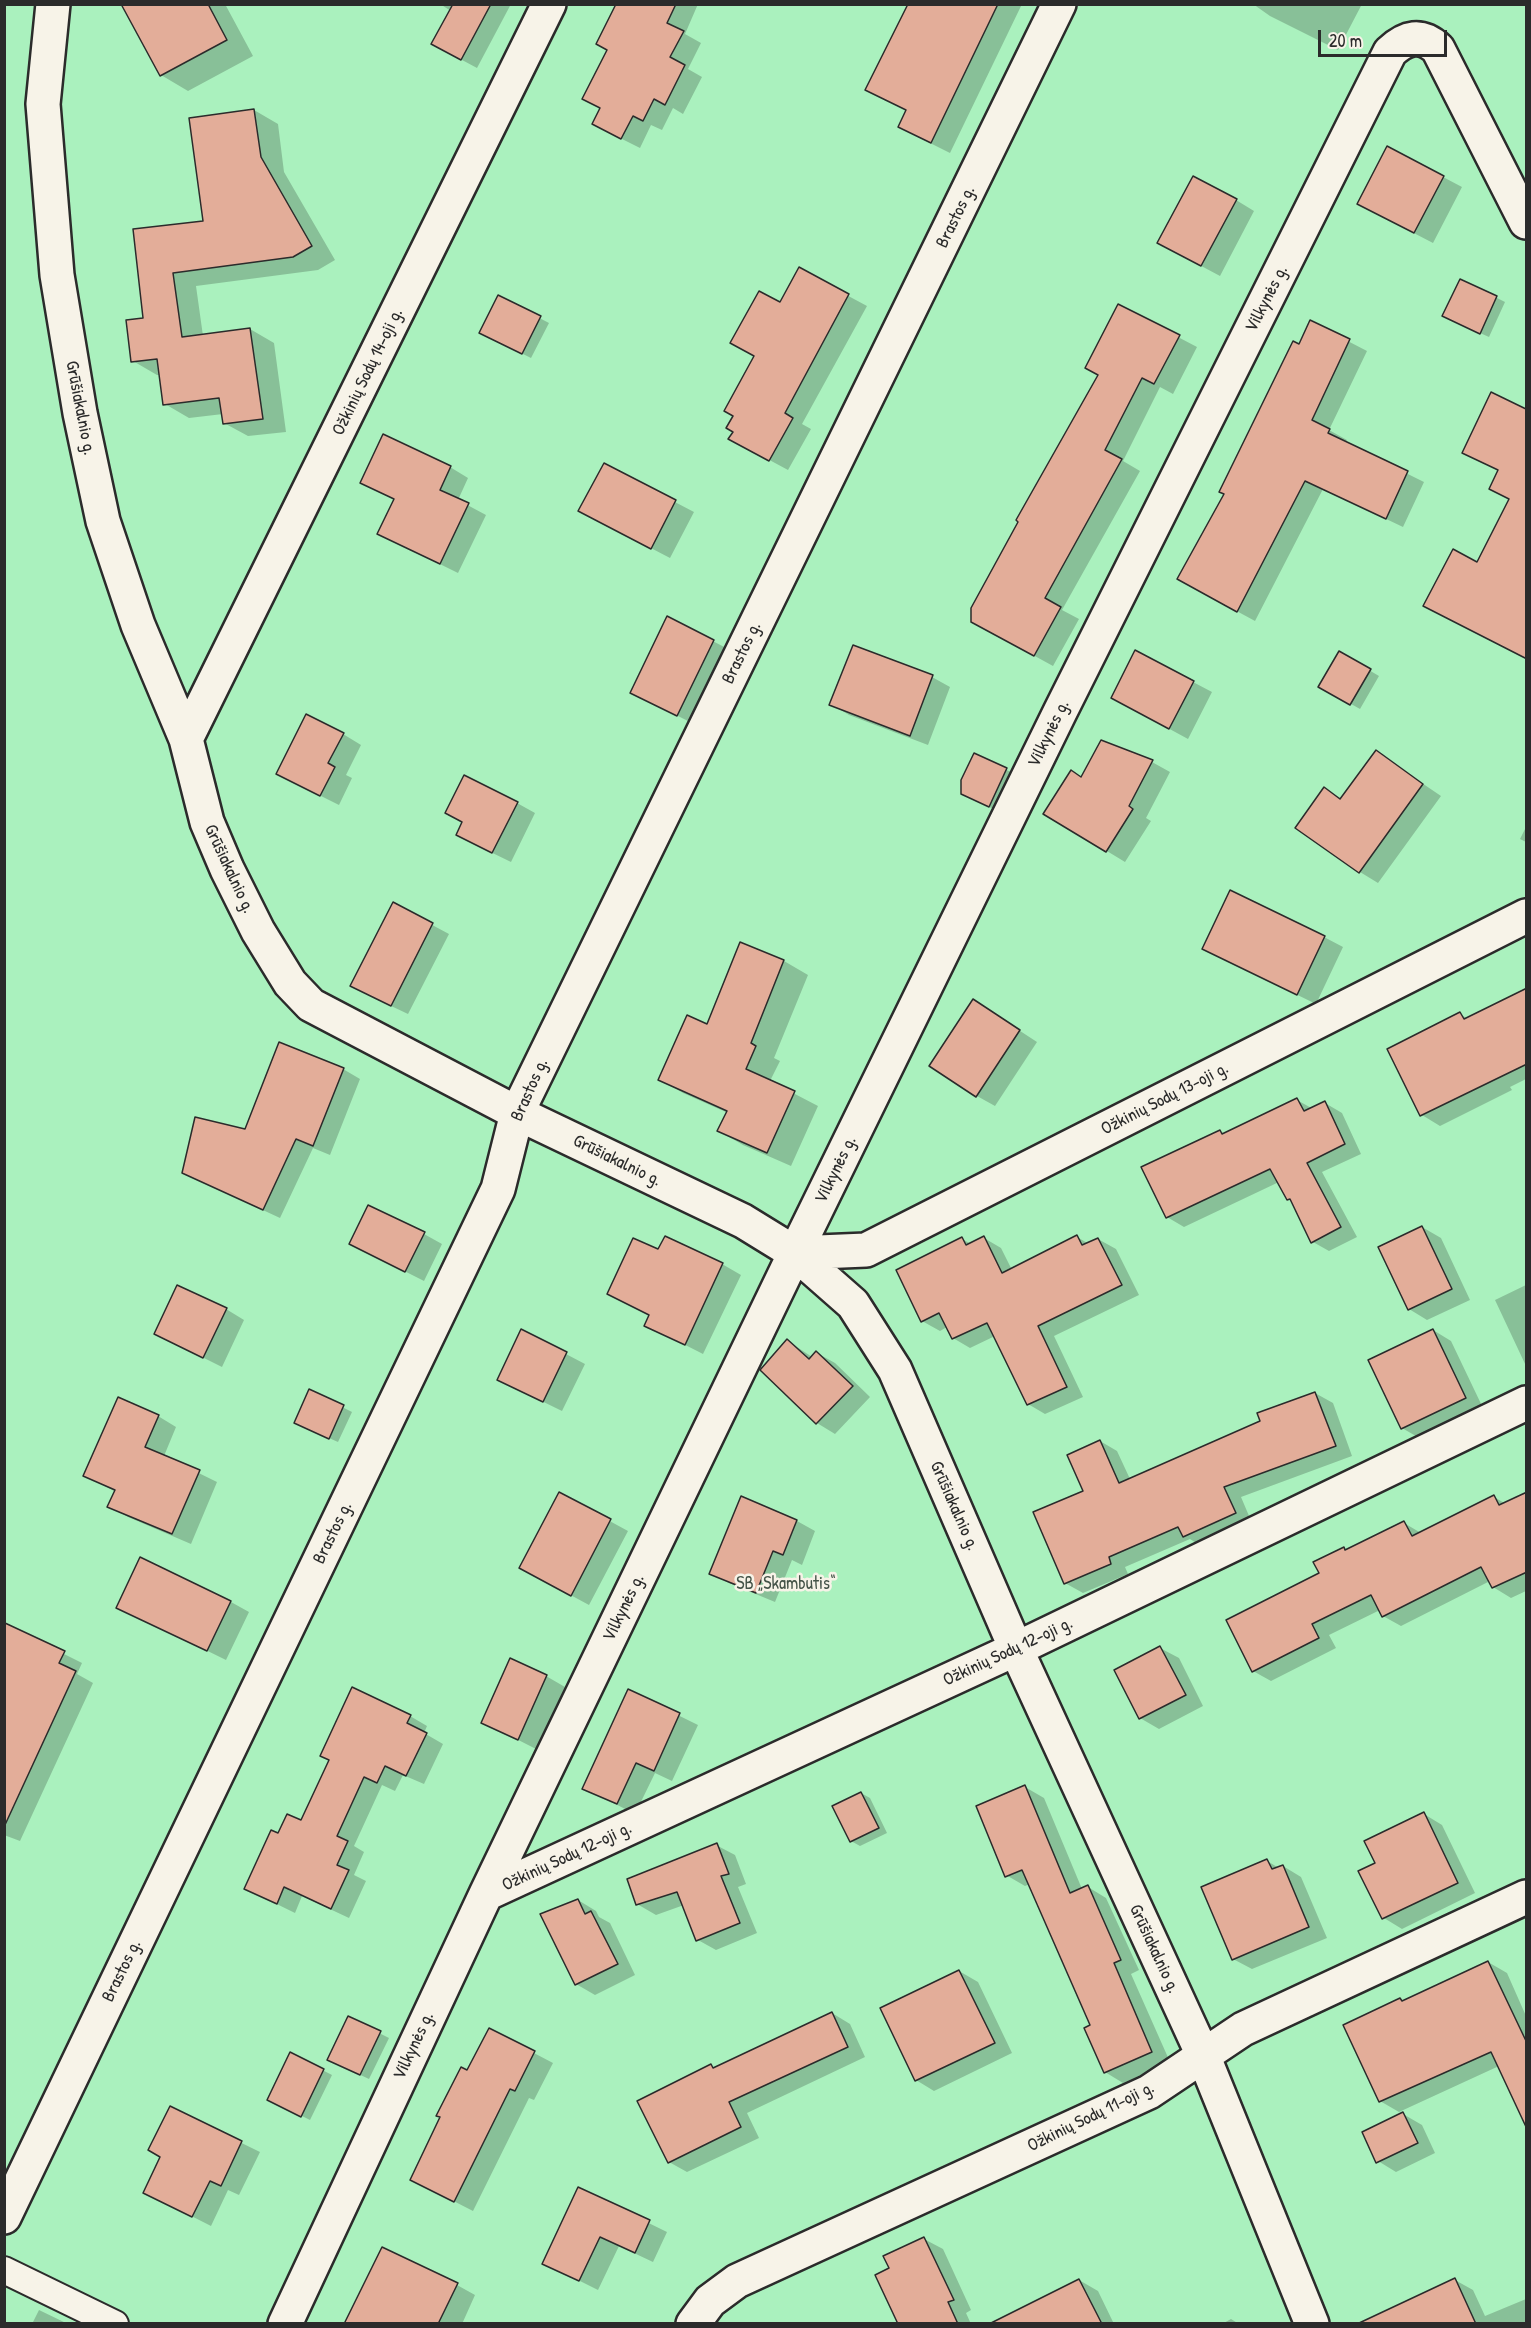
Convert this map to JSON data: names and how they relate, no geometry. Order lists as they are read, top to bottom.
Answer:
{
  "streets": {
    "street": [
      "Brastos g.",
      "Vilkynės g.",
      "Ožkinių Sodų 14-oji g.",
      "Grūšiakalnio g.",
      "Ožkinių Sodų 13-oji g.",
      "Ožkinių Sodų 12-oji g.",
      "Ožkinių Sodų 11-oji g."
    ]
  },
  "crossings": [
    ["Brastos g.", "Grūšiakalnio g."],
    ["Vilkynės g.", "Grūšiakalnio g."],
    ["Vilkynės g.", "Ožkinių Sodų 13-oji g."],
    ["Vilkynės g.", "Ožkinių Sodų 12-oji g."],
    ["Ožkinių Sodų 14-oji g.", "Grūšiakalnio g."],
    ["Grūšiakalnio g.", "Ožkinių Sodų 13-oji g."],
    ["Grūšiakalnio g.", "Ožkinių Sodų 12-oji g."],
    ["Grūšiakalnio g.", "Ožkinių Sodų 11-oji g."]
  ],
  "parks": ["SB „Skambutis“"],
  "scale_bar": "20 m"
}
